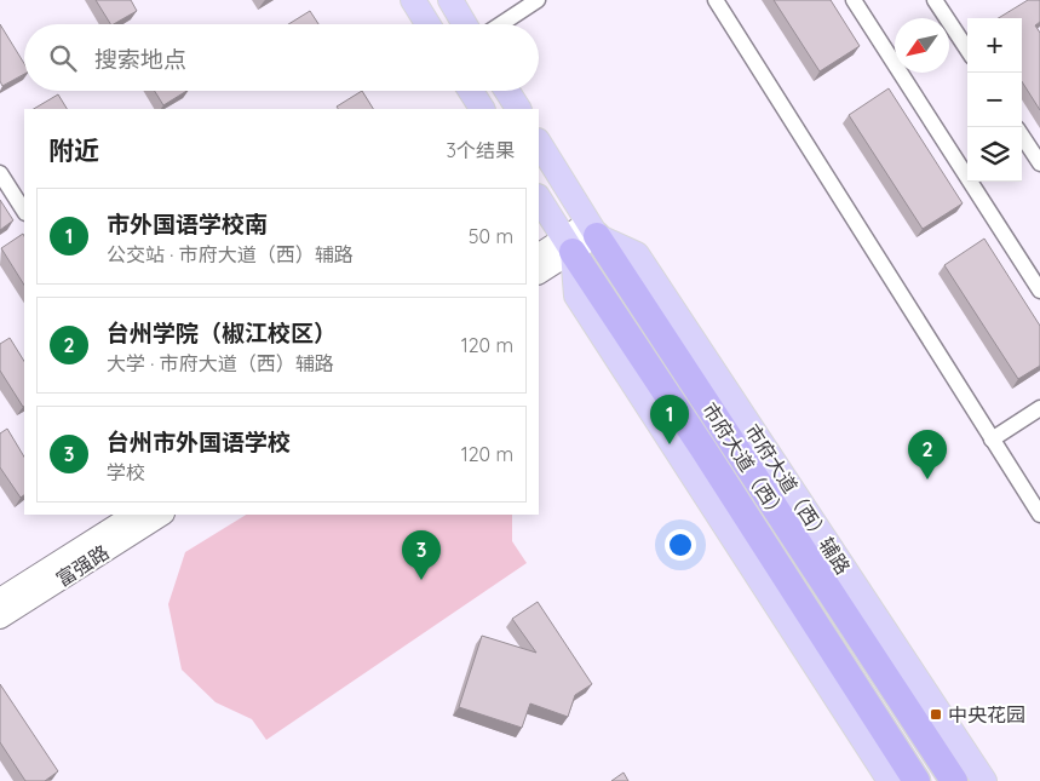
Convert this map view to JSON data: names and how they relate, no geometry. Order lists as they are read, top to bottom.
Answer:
{
  "streets": {
    "highway": ["市府大道（西）"],
    "main road": ["市府大道（西）辅路", "富强路"]
  },
  "crossings": [
    ["市府大道（西）", "市府大道（西）辅路"]
  ],
  "places": {
    "transit": ["中央花园"]
  },
  "north": "bottom left",
  "page": {
    "map_buttons": ["+", "−"],
    "search": "搜索地点",
    "heading": ["附近", "3个结果"],
    "list": [
      {
        "mark": "1",
        "name": "市外国语学校南",
        "note": "公交站 · 市府大道（西）辅路",
        "value": "50 m"
      },
      {
        "mark": "2",
        "name": "台州学院（椒江校区）",
        "note": "大学 · 市府大道（西）辅路",
        "value": "120 m"
      },
      {
        "mark": "3",
        "name": "台州市外国语学校",
        "note": "学校",
        "value": "120 m"
      }
    ],
    "pins": ["1", "2", "3"]
  }
}
